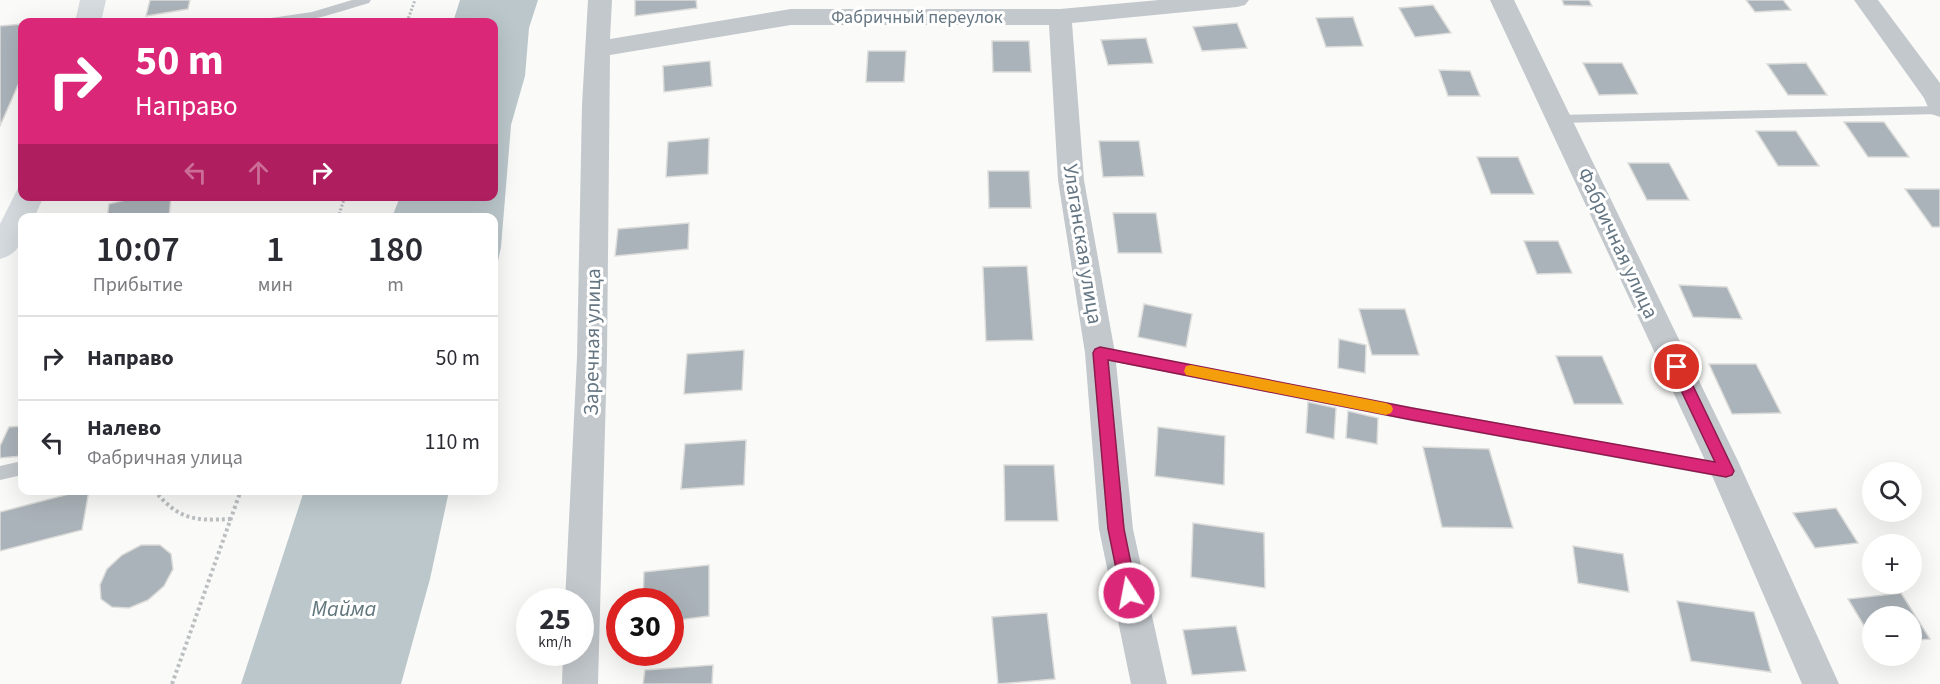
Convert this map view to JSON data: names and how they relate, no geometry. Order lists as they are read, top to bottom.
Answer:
{
  "streets": {
    "street": [
      "Фабричный переулок",
      "Фабричная улица",
      "Улаганская улица",
      "Заречная улица"
    ]
  },
  "crossings": [
    ["Фабричный переулок", "Улаганская улица"],
    ["Фабричный переулок", "Заречная улица"]
  ],
  "water": ["Майма"],
  "page": {
    "turn": ["50 m", "Направо"],
    "eta": [
      "10:07",
      "Прибытие",
      "1",
      "мин",
      "180",
      "m"
    ],
    "list": [
      {
        "name": "Направо",
        "value": "50 m"
      },
      {
        "name": "Налево",
        "note": "Фабричная улица",
        "value": "110 m"
      }
    ],
    "map_buttons": ["+", "−"],
    "speed": "25 km/h",
    "limit": "30"
  }
}
